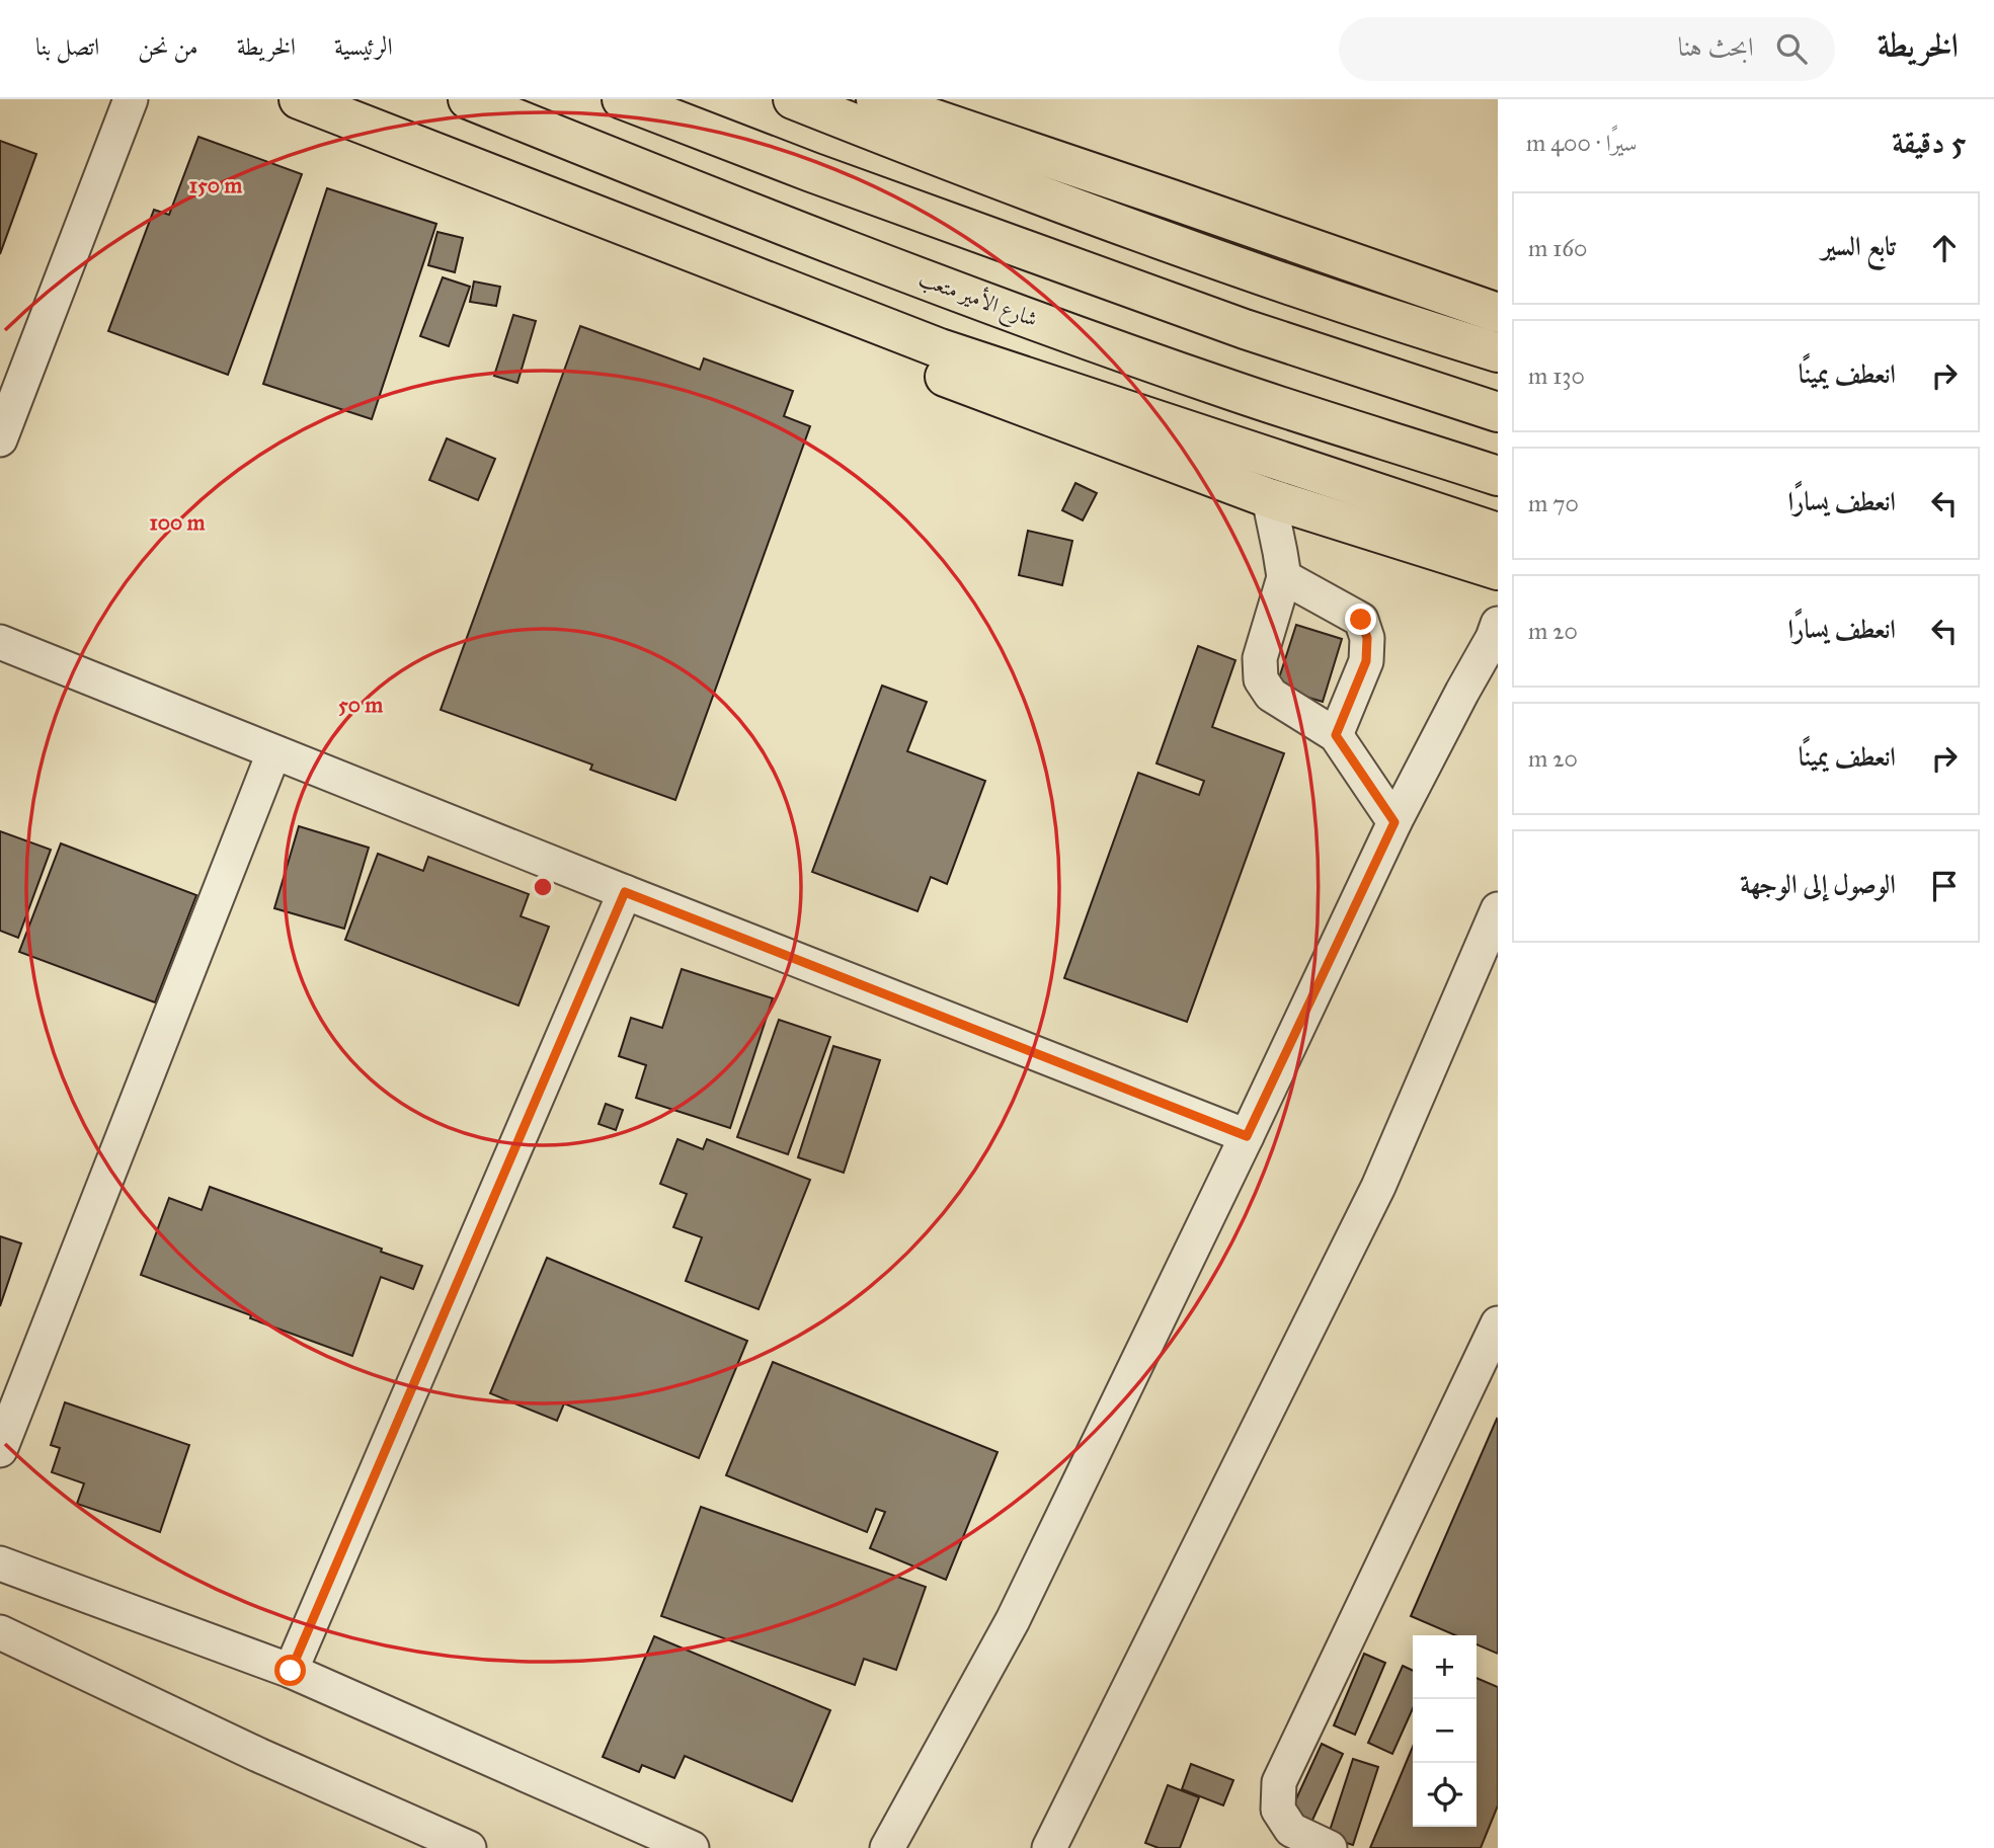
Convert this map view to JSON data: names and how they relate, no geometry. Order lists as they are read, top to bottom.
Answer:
{
  "streets": {
    "main road": ["شارع الأمير متعب"]
  },
  "page": {
    "header": "الخريطة",
    "search": "ابحث هنا",
    "nav": [
      "الرئيسية",
      "الخريطة",
      "من نحن",
      "اتصل بنا"
    ],
    "heading": ["5 دقيقة", "سيرًا · 400 m"],
    "list": [
      ["تابع السير", "160 m"],
      ["انعطف يمينًا", "130 m"],
      ["انعطف يسارًا", "70 m"],
      ["انعطف يسارًا", "20 m"],
      ["انعطف يمينًا", "20 m"],
      "الوصول إلى الوجهة"
    ],
    "map_buttons": ["+", "−"]
  },
  "rings": ["150 m", "100 m", "50 m"]
}
